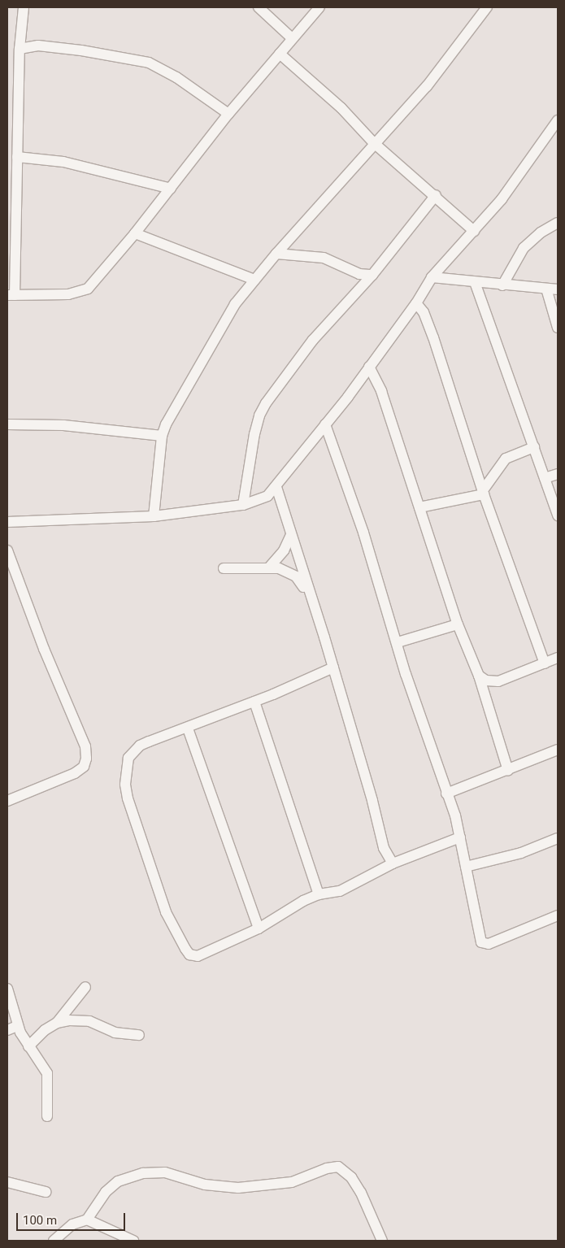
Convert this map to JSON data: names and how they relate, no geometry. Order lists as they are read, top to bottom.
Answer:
{
  "scale_bar": "100 m"
}
